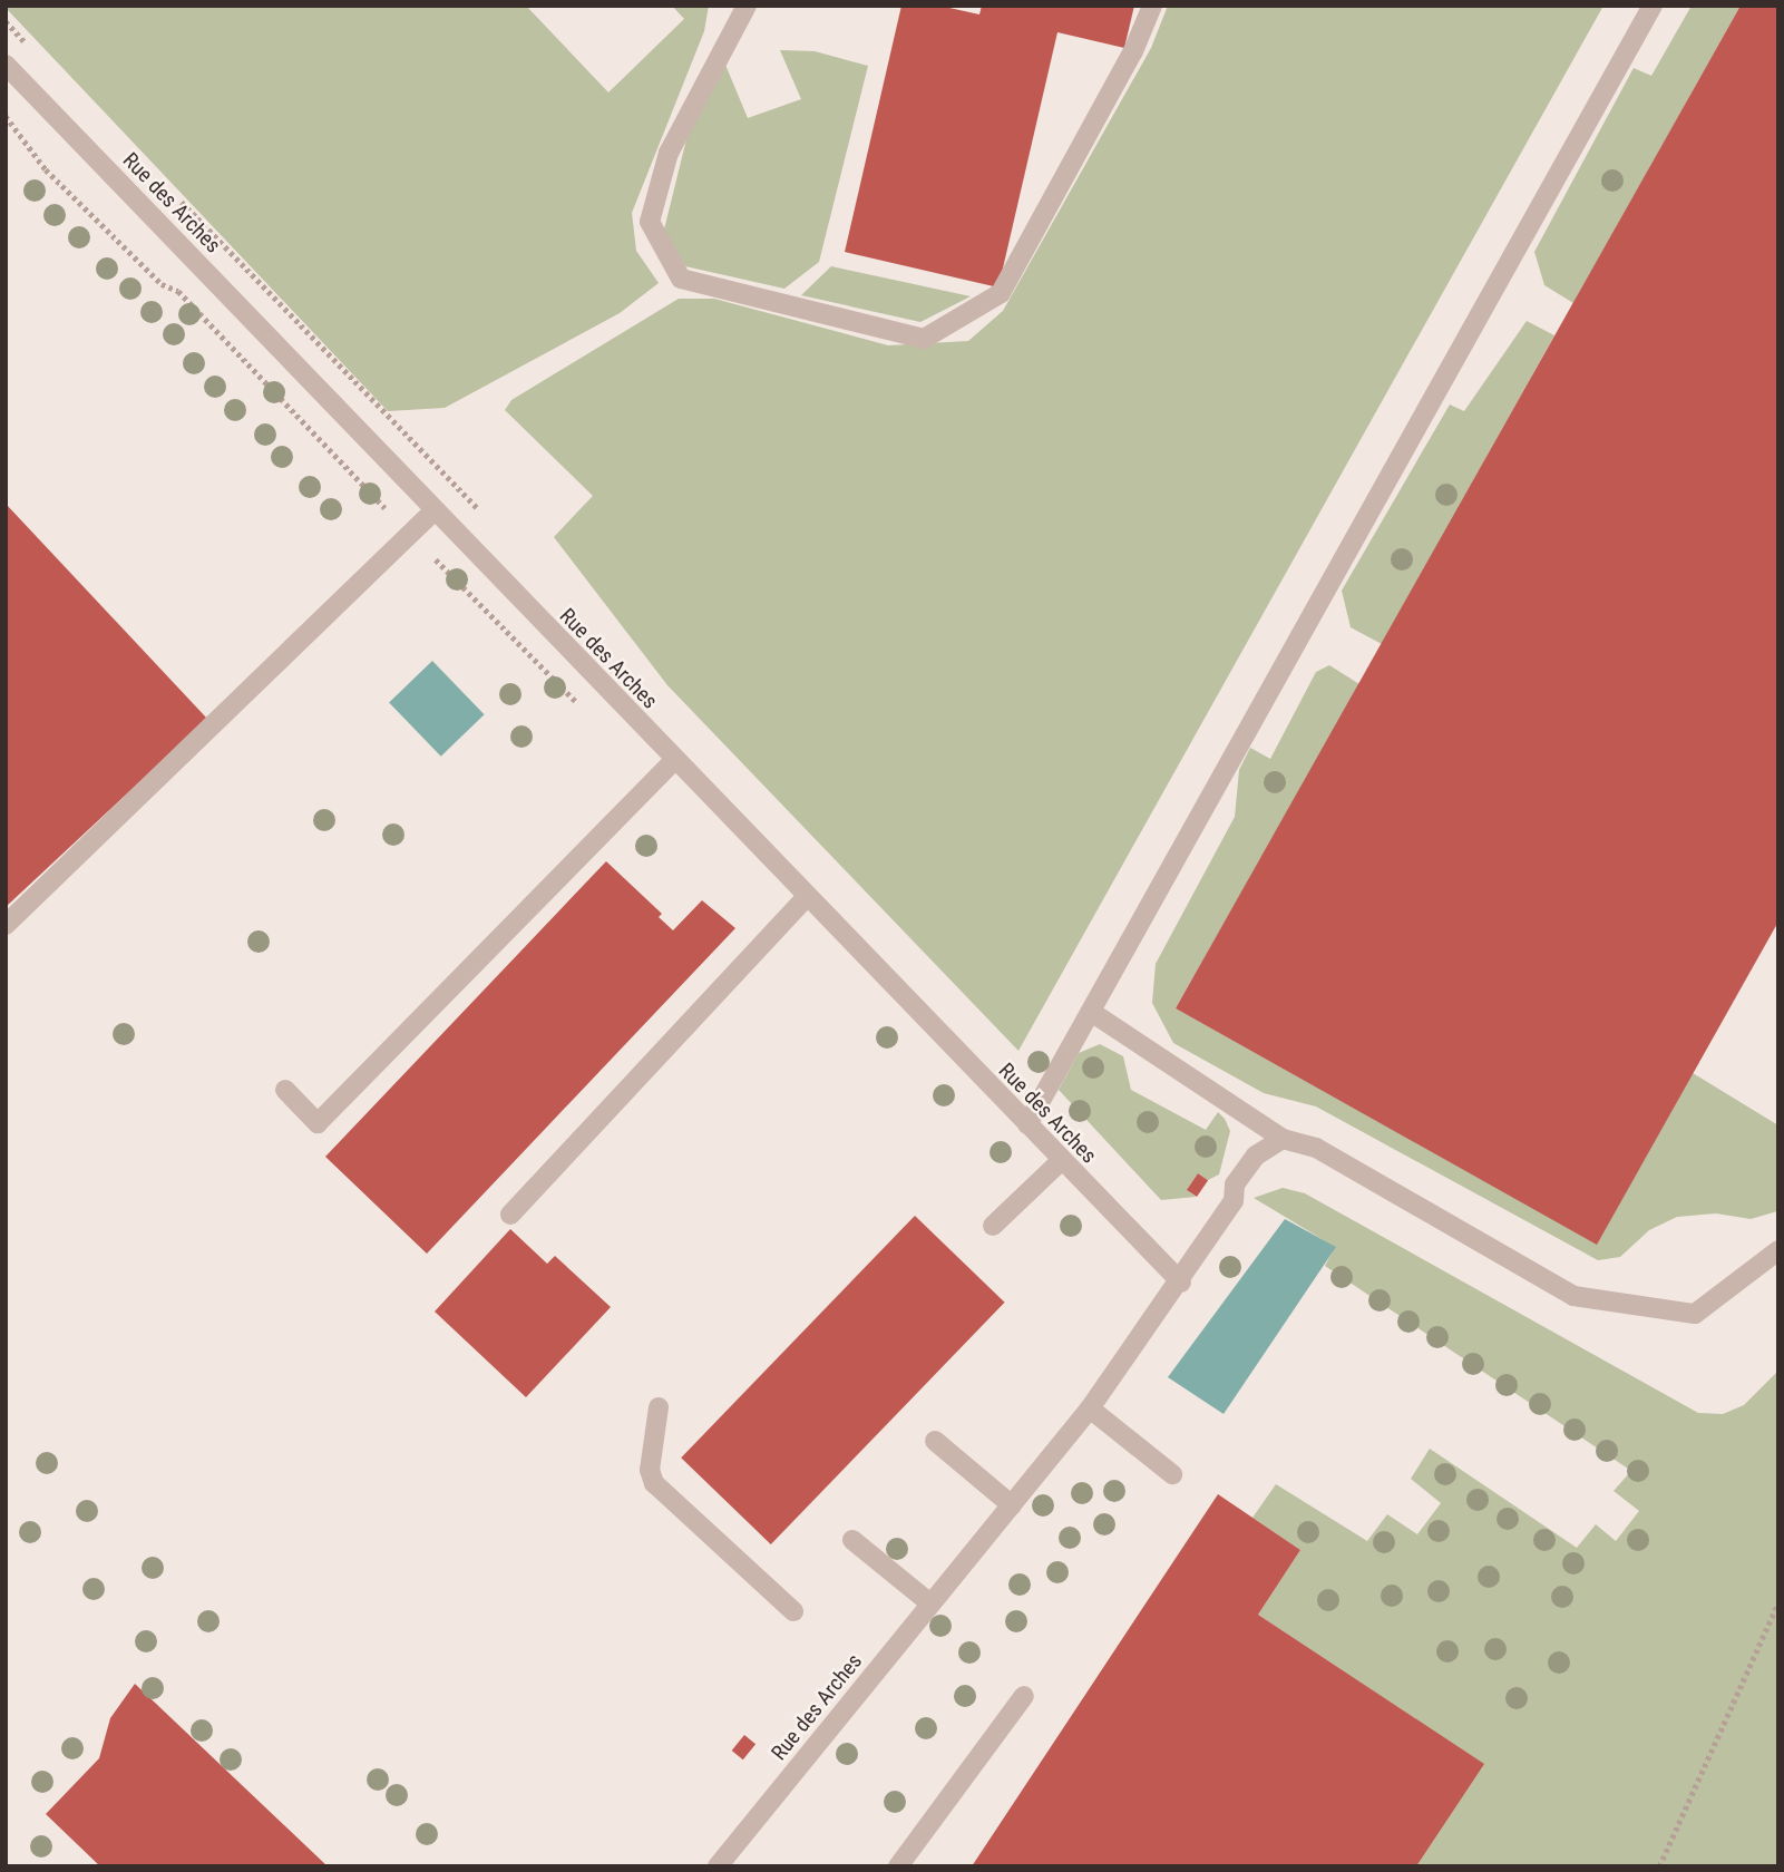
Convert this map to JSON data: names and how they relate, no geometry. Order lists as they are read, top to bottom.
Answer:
{
  "streets": {
    "street": ["Rue des Arches"]
  }
}
